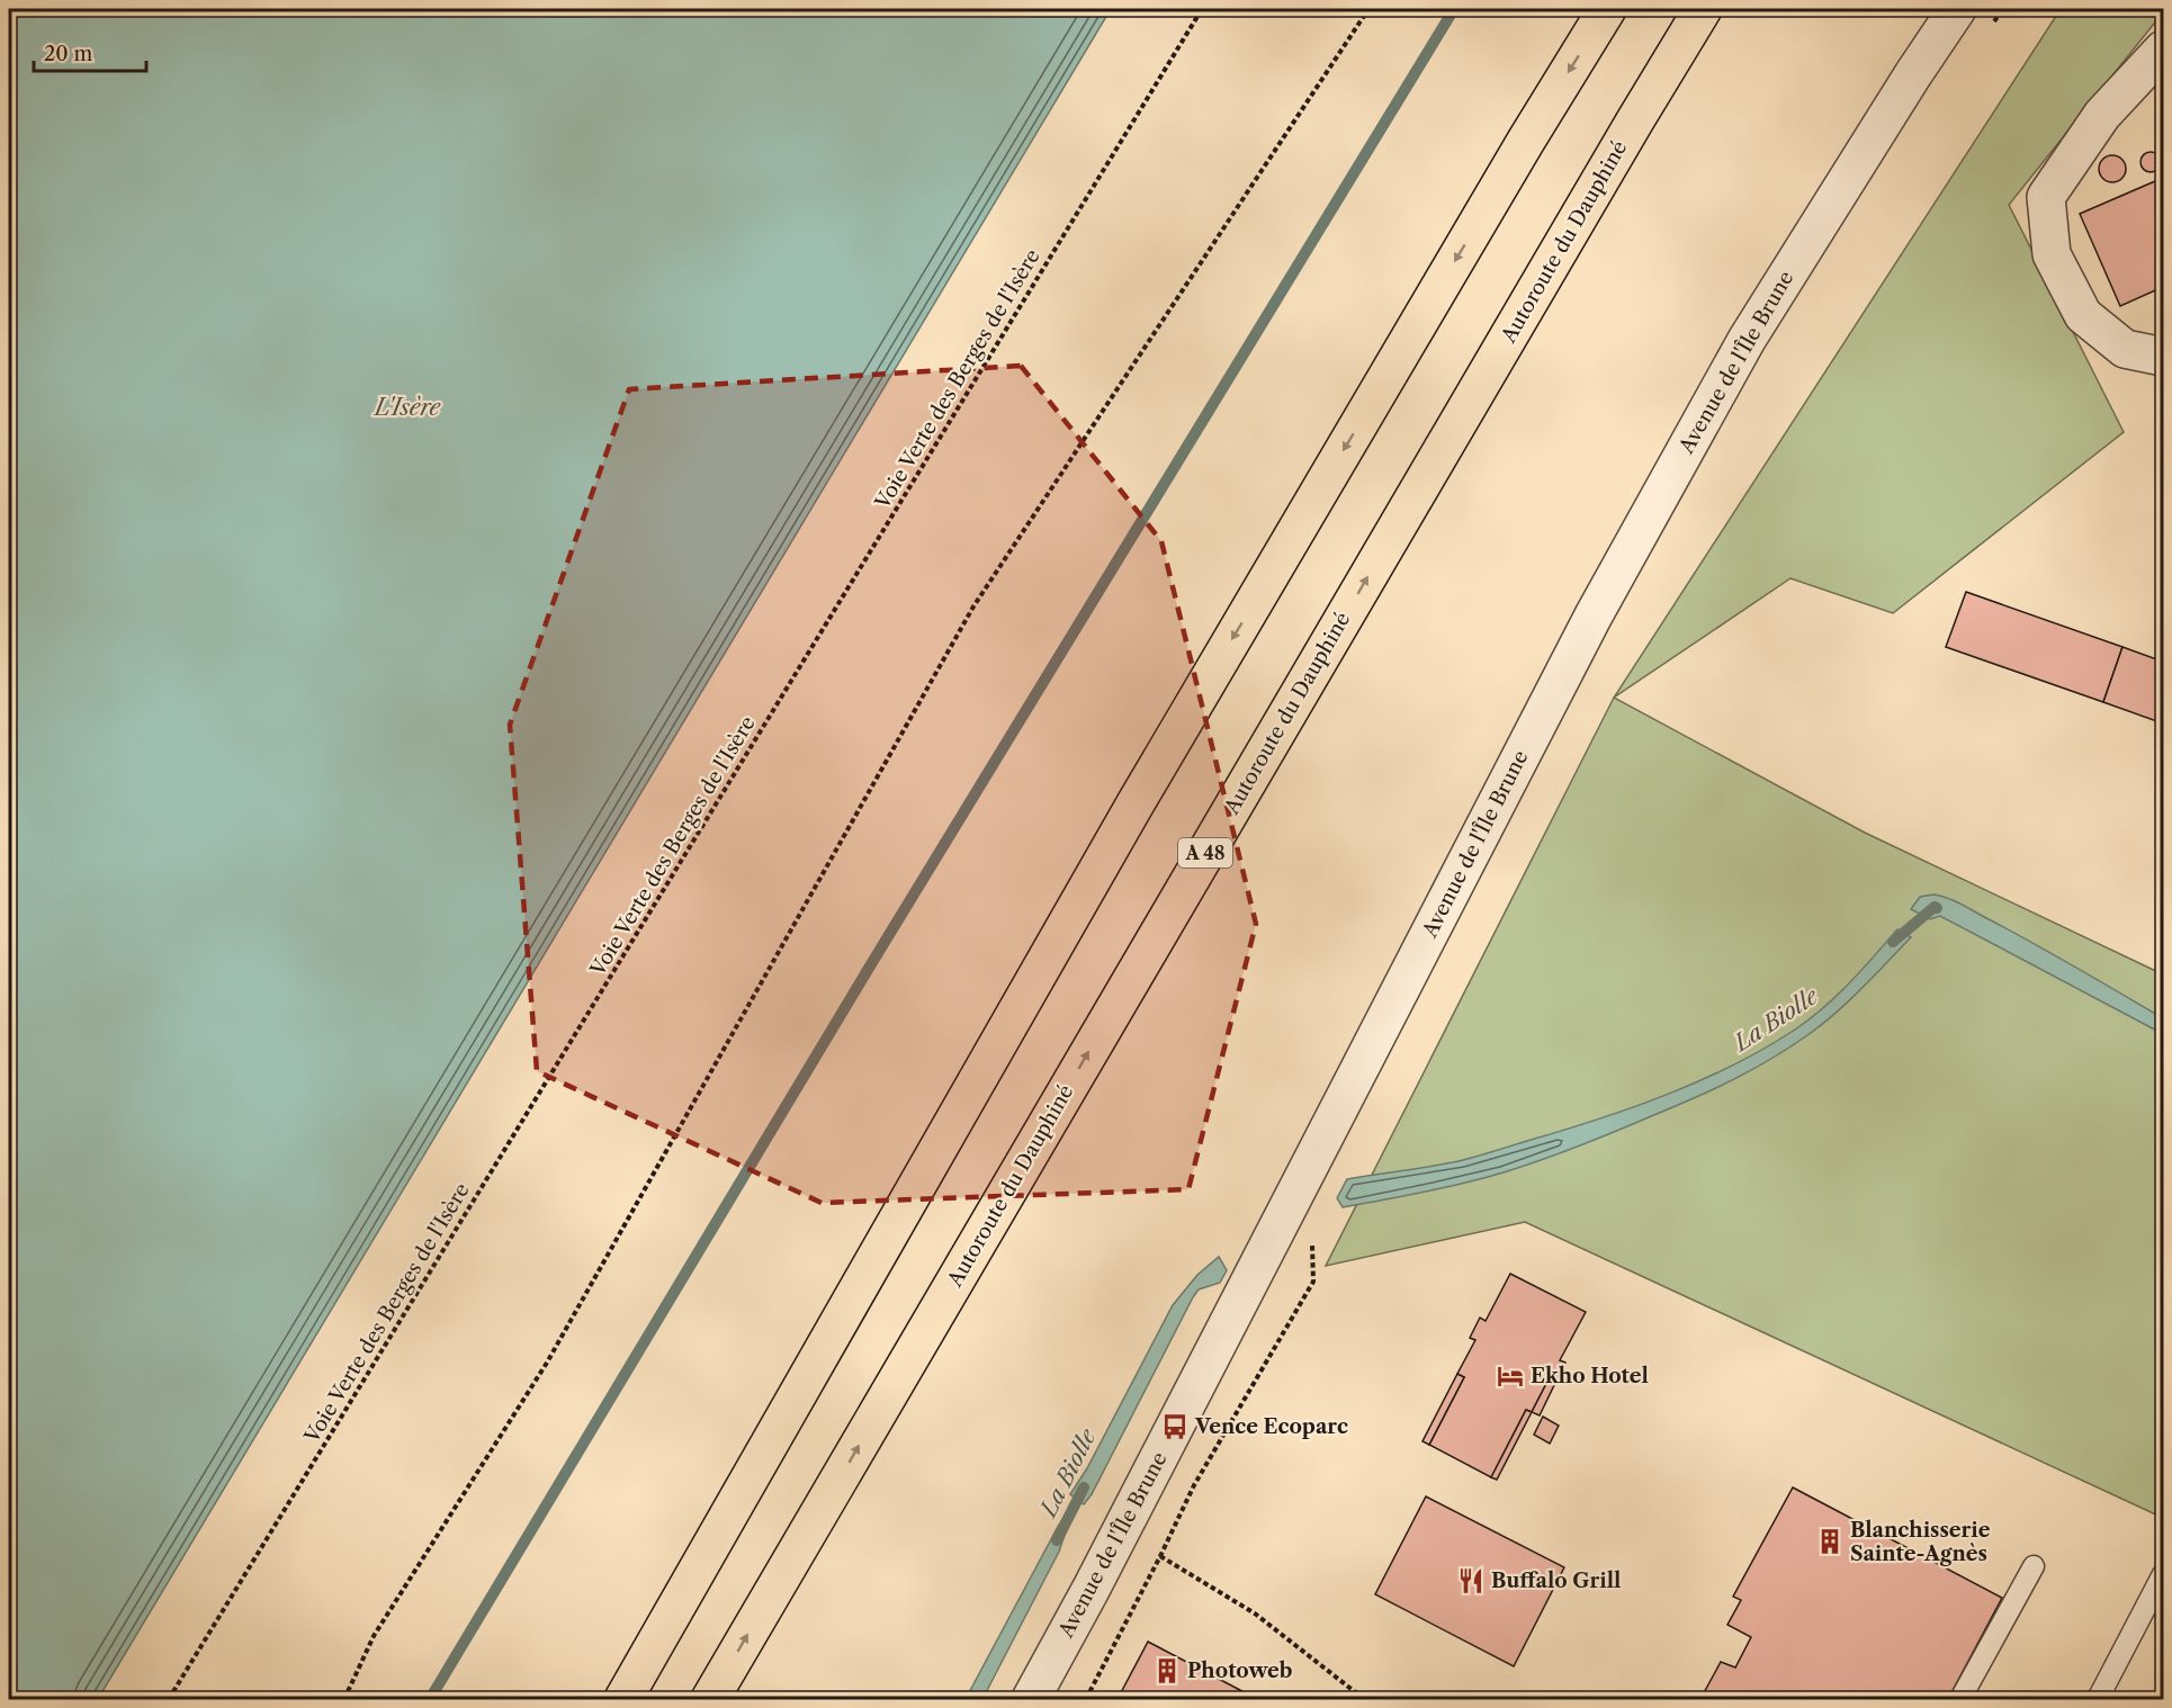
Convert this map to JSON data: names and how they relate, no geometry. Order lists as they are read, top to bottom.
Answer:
{
  "streets": {
    "highway": ["Autoroute du Dauphiné", "A 48"],
    "street": ["Avenue de l'Île Brune"],
    "path": ["Voie Verte des Berges de l'Isère"]
  },
  "water": ["L'Isère", "La Biolle"],
  "places": {
    "hotel": ["Ekho Hotel"],
    "bus stop": ["Vence Ecoparc"],
    "building": ["Blanchisserie Sainte-Agnès", "Photoweb"],
    "restaurant": ["Buffalo Grill"]
  },
  "scale_bar": "20 m"
}
